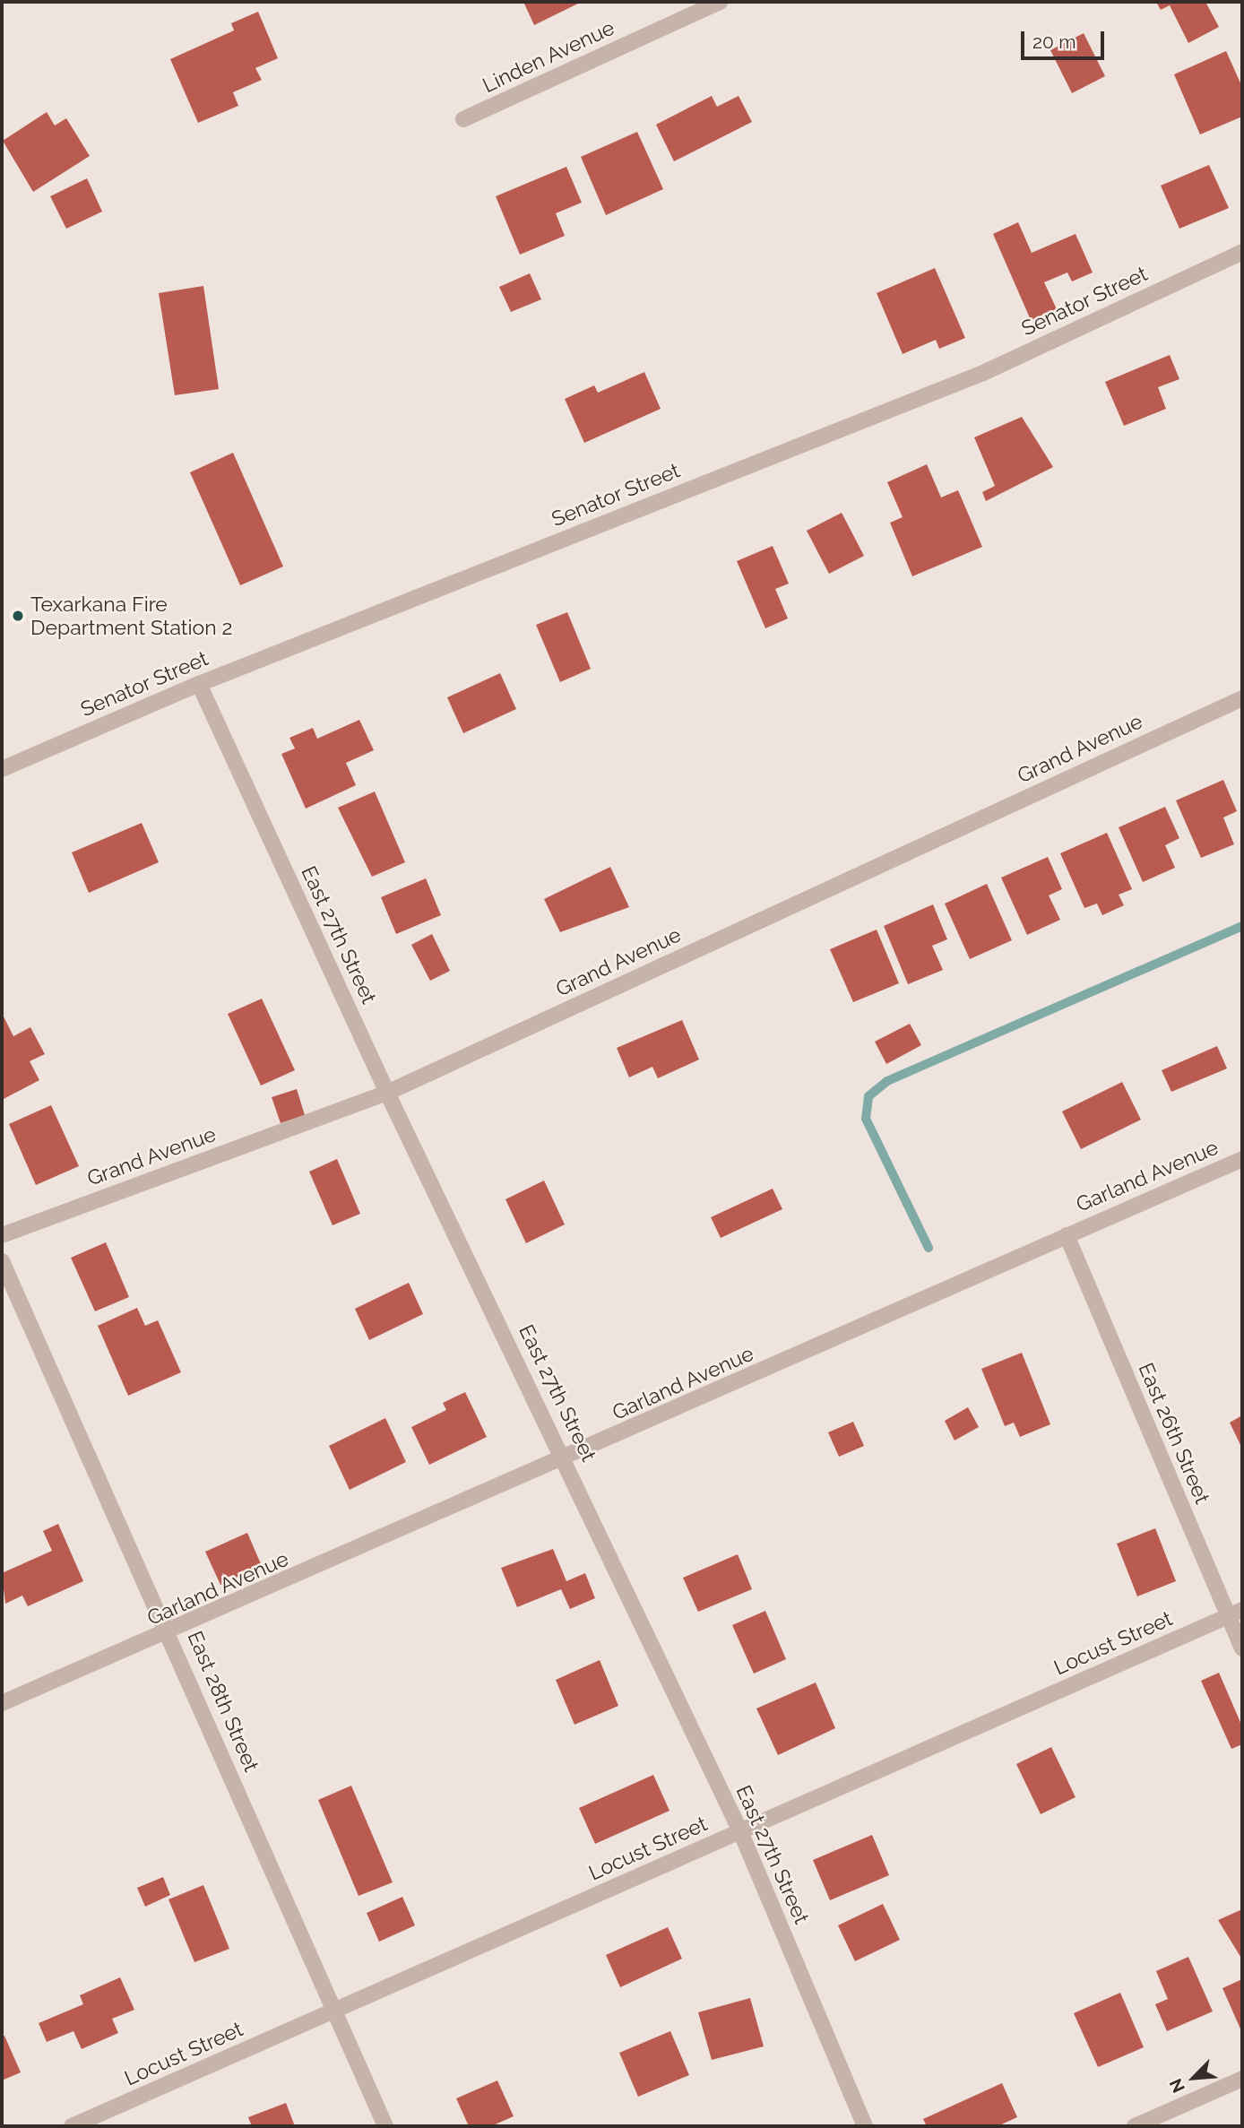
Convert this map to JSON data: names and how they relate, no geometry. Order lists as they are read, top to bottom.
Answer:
{
  "streets": {
    "street": [
      "Linden Avenue",
      "Senator Street",
      "Grand Avenue",
      "East 27th Street",
      "Garland Avenue",
      "East 26th Street",
      "Locust Street",
      "East 28th Street"
    ]
  },
  "crossings": [
    ["Senator Street", "East 27th Street"],
    ["Grand Avenue", "East 27th Street"],
    ["East 27th Street", "Garland Avenue"],
    ["East 27th Street", "Locust Street"],
    ["Garland Avenue", "East 26th Street"],
    ["Garland Avenue", "East 28th Street"],
    ["East 26th Street", "Locust Street"],
    ["Locust Street", "East 28th Street"]
  ],
  "places": ["Texarkana Fire Department Station 2"],
  "scale_bar": "20 m",
  "north": "bottom left"
}
